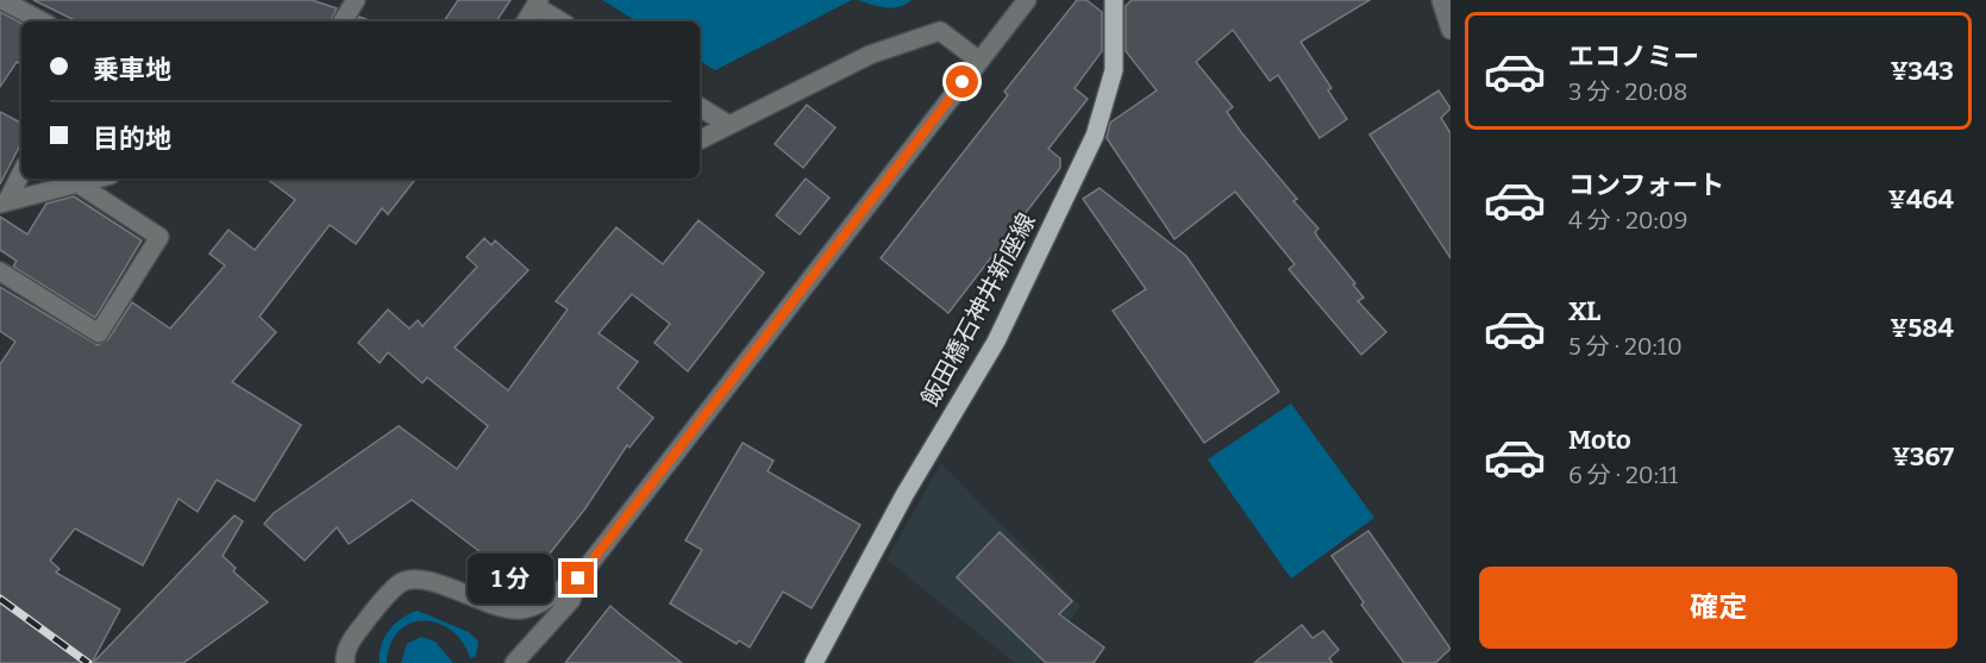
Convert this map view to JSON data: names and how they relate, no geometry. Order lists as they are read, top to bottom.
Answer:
{
  "streets": {
    "main road": ["飯田橋石神井新座線"]
  },
  "page": {
    "list": [
      {
        "name": "エコノミー",
        "note": "3 分 · 20:08",
        "value": "¥343"
      },
      {
        "name": "コンフォート",
        "note": "4 分 · 20:09",
        "value": "¥464"
      },
      {
        "name": "XL",
        "note": "5 分 · 20:10",
        "value": "¥584"
      },
      {
        "name": "Moto",
        "note": "6 分 · 20:11",
        "value": "¥367"
      }
    ],
    "banner": ["乗車地", "目的地"],
    "buttons": "確定",
    "bubble": "1 分"
  }
}
